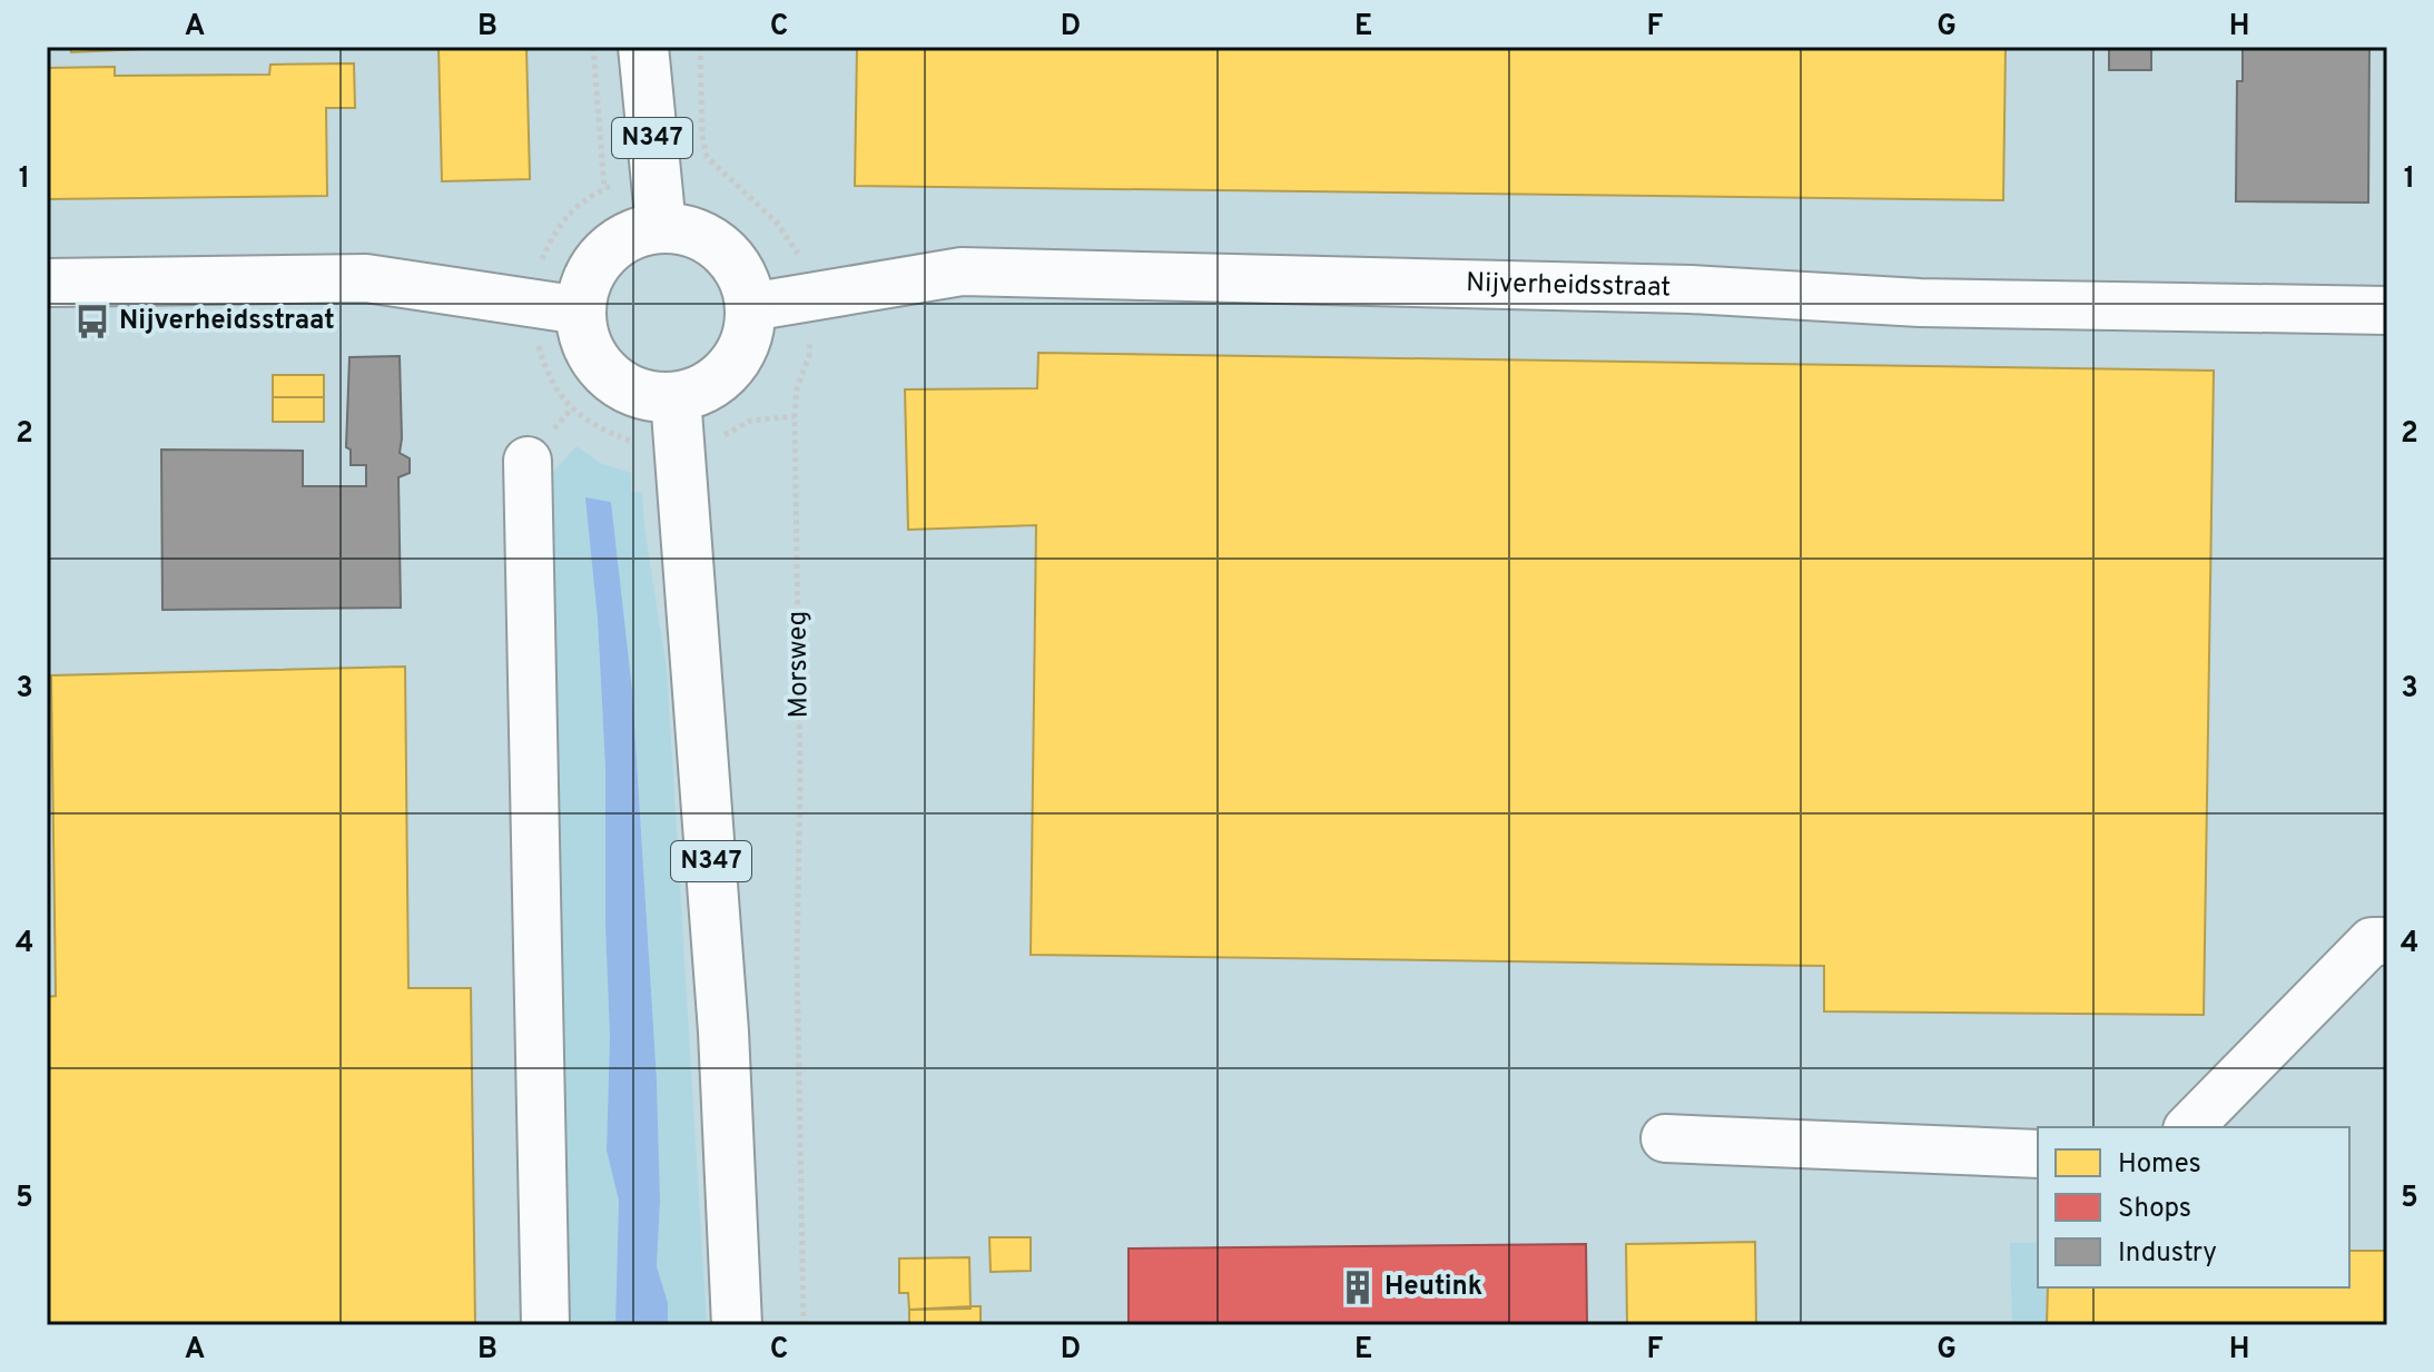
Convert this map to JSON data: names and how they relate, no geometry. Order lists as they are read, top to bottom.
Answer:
{
  "streets": {
    "main road": ["N347"],
    "street": ["Nijverheidsstraat"],
    "path": ["Morsweg"]
  },
  "crossings": [
    ["N347", "Nijverheidsstraat"],
    ["Nijverheidsstraat", "Morsweg"]
  ],
  "places": {
    "bus stop": ["Nijverheidsstraat"],
    "building": ["Heutink"]
  },
  "legend": ["Homes", "Shops", "Industry"],
  "grid": {
    "columns": [
      "A",
      "B",
      "C",
      "D",
      "E",
      "F",
      "G",
      "H"
    ],
    "rows": [
      "1",
      "2",
      "3",
      "4",
      "5"
    ]
  }
}
